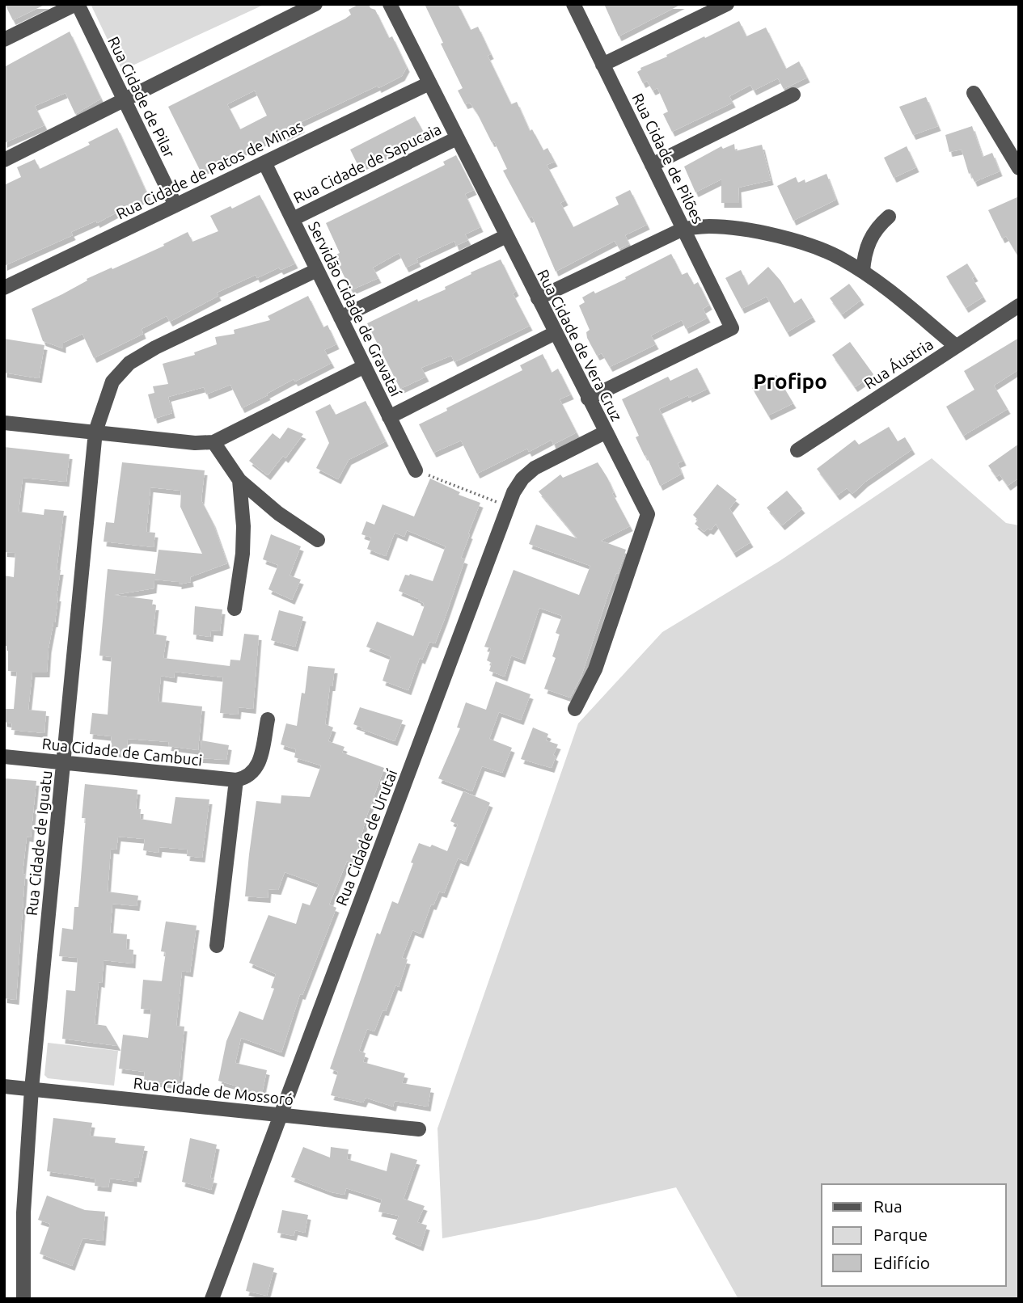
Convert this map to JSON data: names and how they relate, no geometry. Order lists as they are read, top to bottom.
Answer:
{
  "streets": {
    "street": [
      "Rua Cidade de Pilar",
      "Rua Cidade de Pilões",
      "Rua Cidade de Sapucaia",
      "Rua Cidade de Patos de Minas",
      "Servidão Cidade de Gravataí",
      "Rua Cidade de Vera Cruz",
      "Rua Áustria",
      "Rua Cidade de Cambuci",
      "Rua Cidade de Urutaí",
      "Rua Cidade de Iguatu",
      "Rua Cidade de Mossoró"
    ]
  },
  "crossings": [
    ["Rua Cidade de Pilar", "Rua Cidade de Patos de Minas"],
    ["Rua Cidade de Pilões", "Rua Cidade de Vera Cruz"],
    ["Rua Cidade de Sapucaia", "Servidão Cidade de Gravataí"],
    ["Rua Cidade de Sapucaia", "Rua Cidade de Vera Cruz"],
    ["Rua Cidade de Patos de Minas", "Servidão Cidade de Gravataí"],
    ["Rua Cidade de Patos de Minas", "Rua Cidade de Vera Cruz"],
    ["Servidão Cidade de Gravataí", "Rua Cidade de Iguatu"],
    ["Rua Cidade de Vera Cruz", "Rua Cidade de Urutaí"],
    ["Rua Cidade de Cambuci", "Rua Cidade de Iguatu"],
    ["Rua Cidade de Urutaí", "Rua Cidade de Mossoró"],
    ["Rua Cidade de Iguatu", "Rua Cidade de Mossoró"]
  ],
  "districts": ["Profipo"],
  "legend": ["Rua", "Parque", "Edifício"]
}
